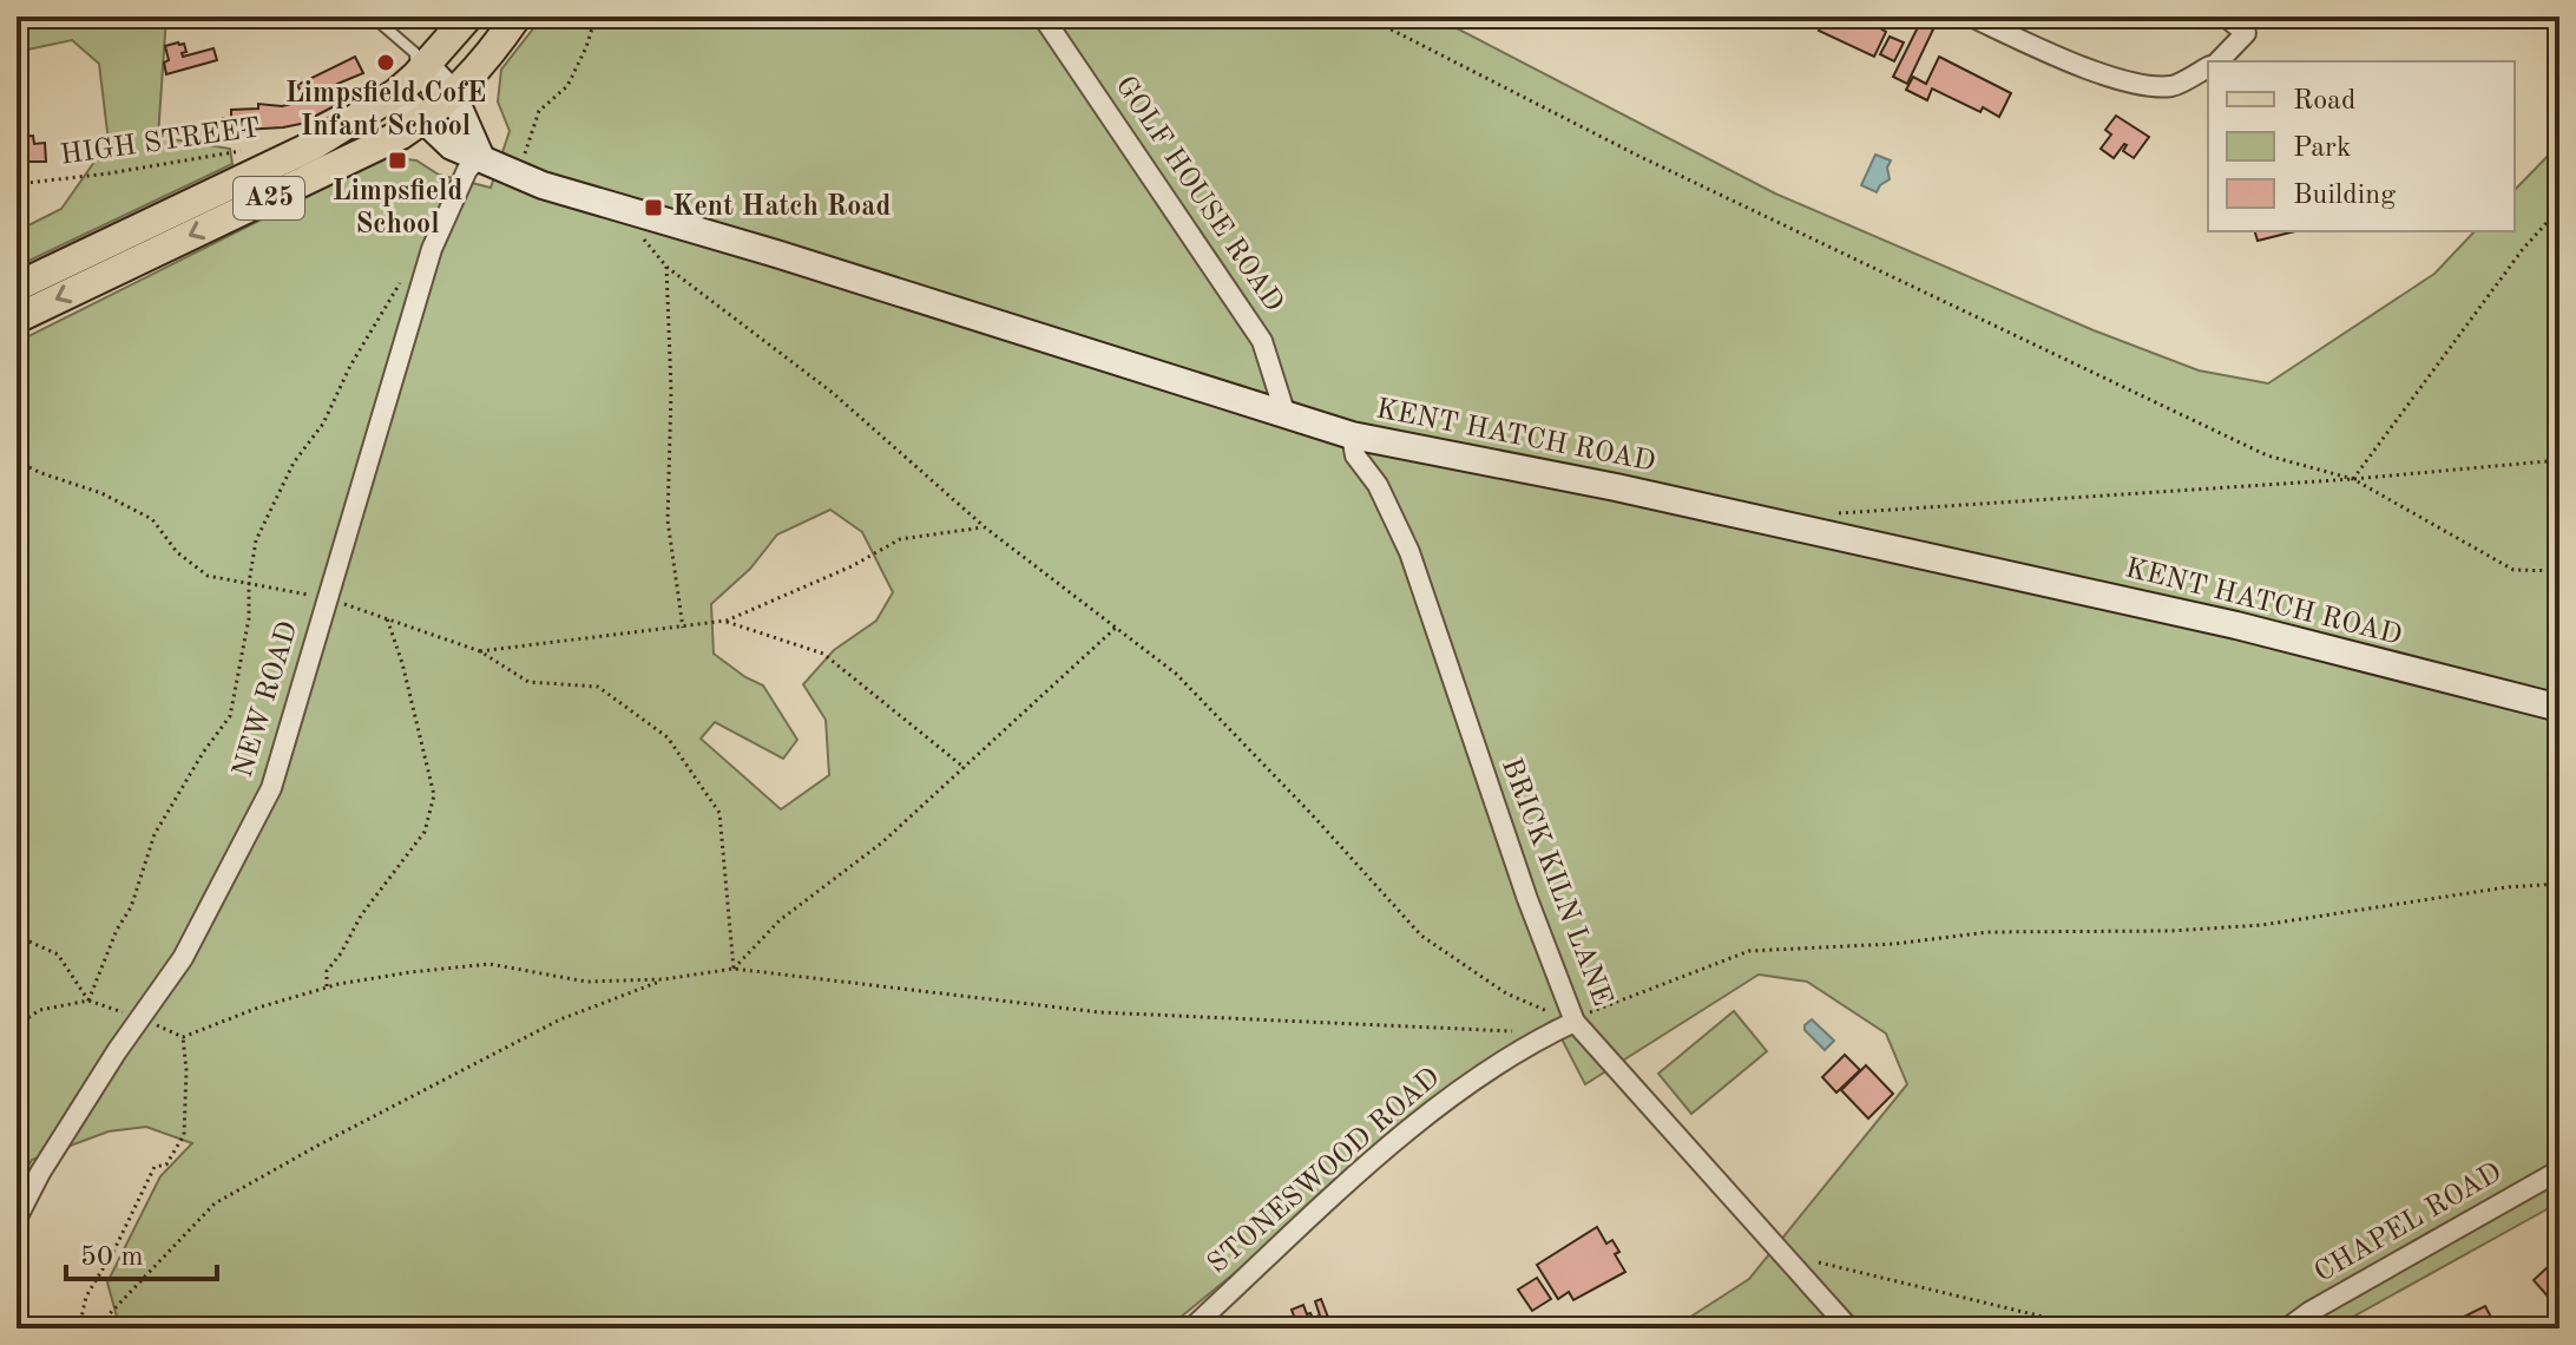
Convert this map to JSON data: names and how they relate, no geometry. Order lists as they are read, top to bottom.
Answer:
{
  "streets": {
    "main road": ["A25", "KENT HATCH ROAD"],
    "street": [
      "GOLF HOUSE ROAD",
      "NEW ROAD",
      "BRICK KILN LANE",
      "STONESWOOD ROAD",
      "CHAPEL ROAD"
    ],
    "path": ["HIGH STREET"]
  },
  "crossings": [
    ["GOLF HOUSE ROAD", "KENT HATCH ROAD"],
    ["KENT HATCH ROAD", "NEW ROAD"],
    ["KENT HATCH ROAD", "BRICK KILN LANE"],
    ["BRICK KILN LANE", "STONESWOOD ROAD"]
  ],
  "places": {
    "other": ["Limpsfield CofE Infant School"],
    "transit": ["Limpsfield School", "Kent Hatch Road"]
  },
  "legend": ["Road", "Park", "Building"],
  "scale_bar": "50 m"
}
